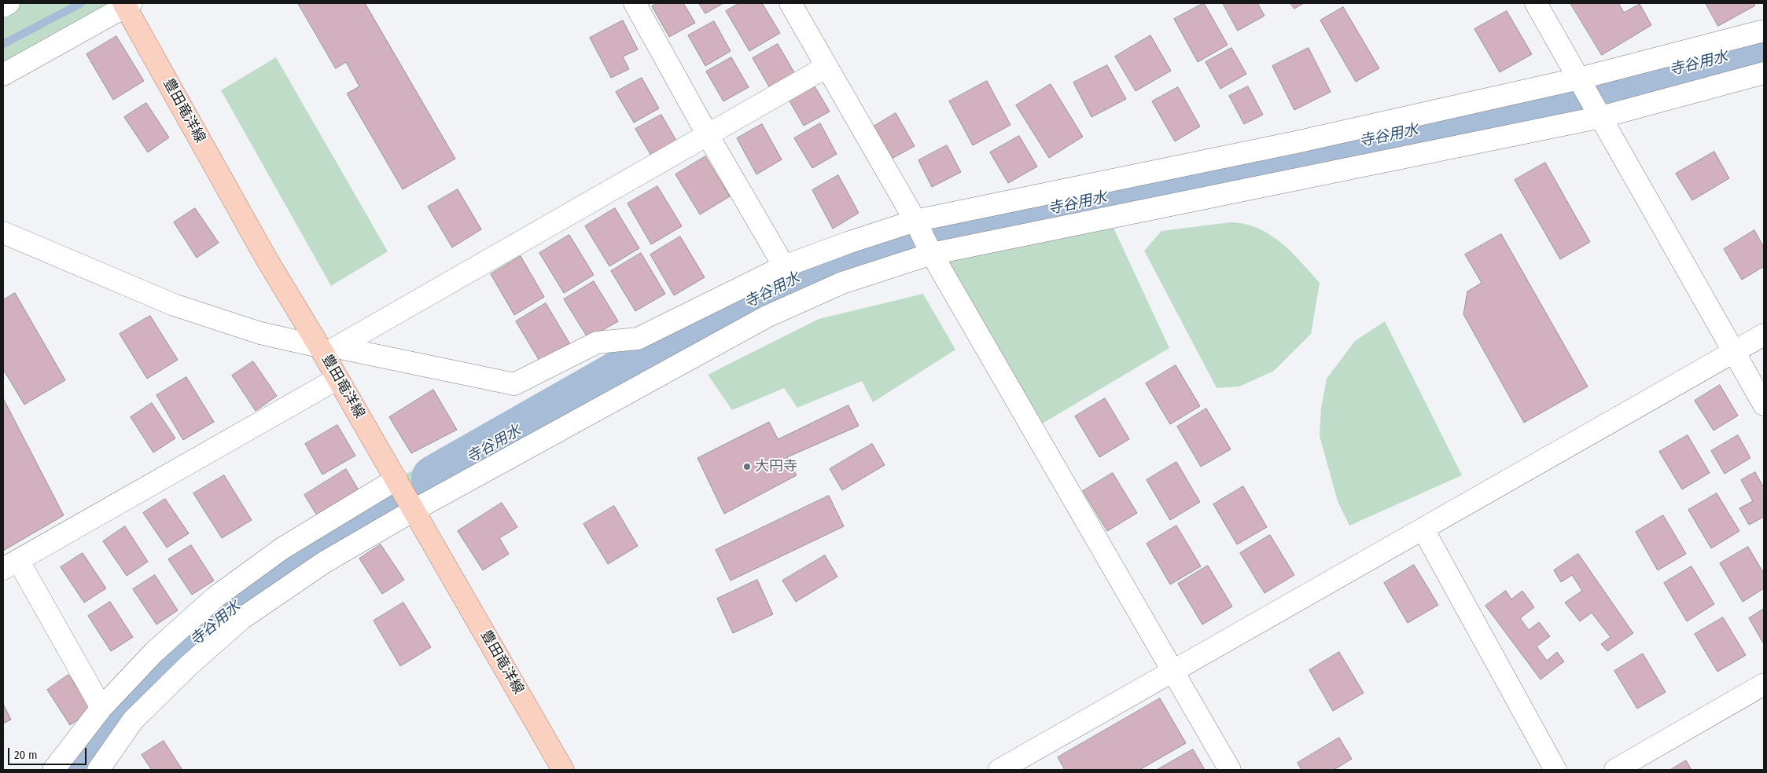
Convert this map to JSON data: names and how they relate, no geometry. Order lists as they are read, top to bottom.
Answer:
{
  "streets": {
    "main road": ["豊田竜洋線"]
  },
  "water": ["寺谷用水"],
  "places": ["大円寺"],
  "scale_bar": "20 m"
}
